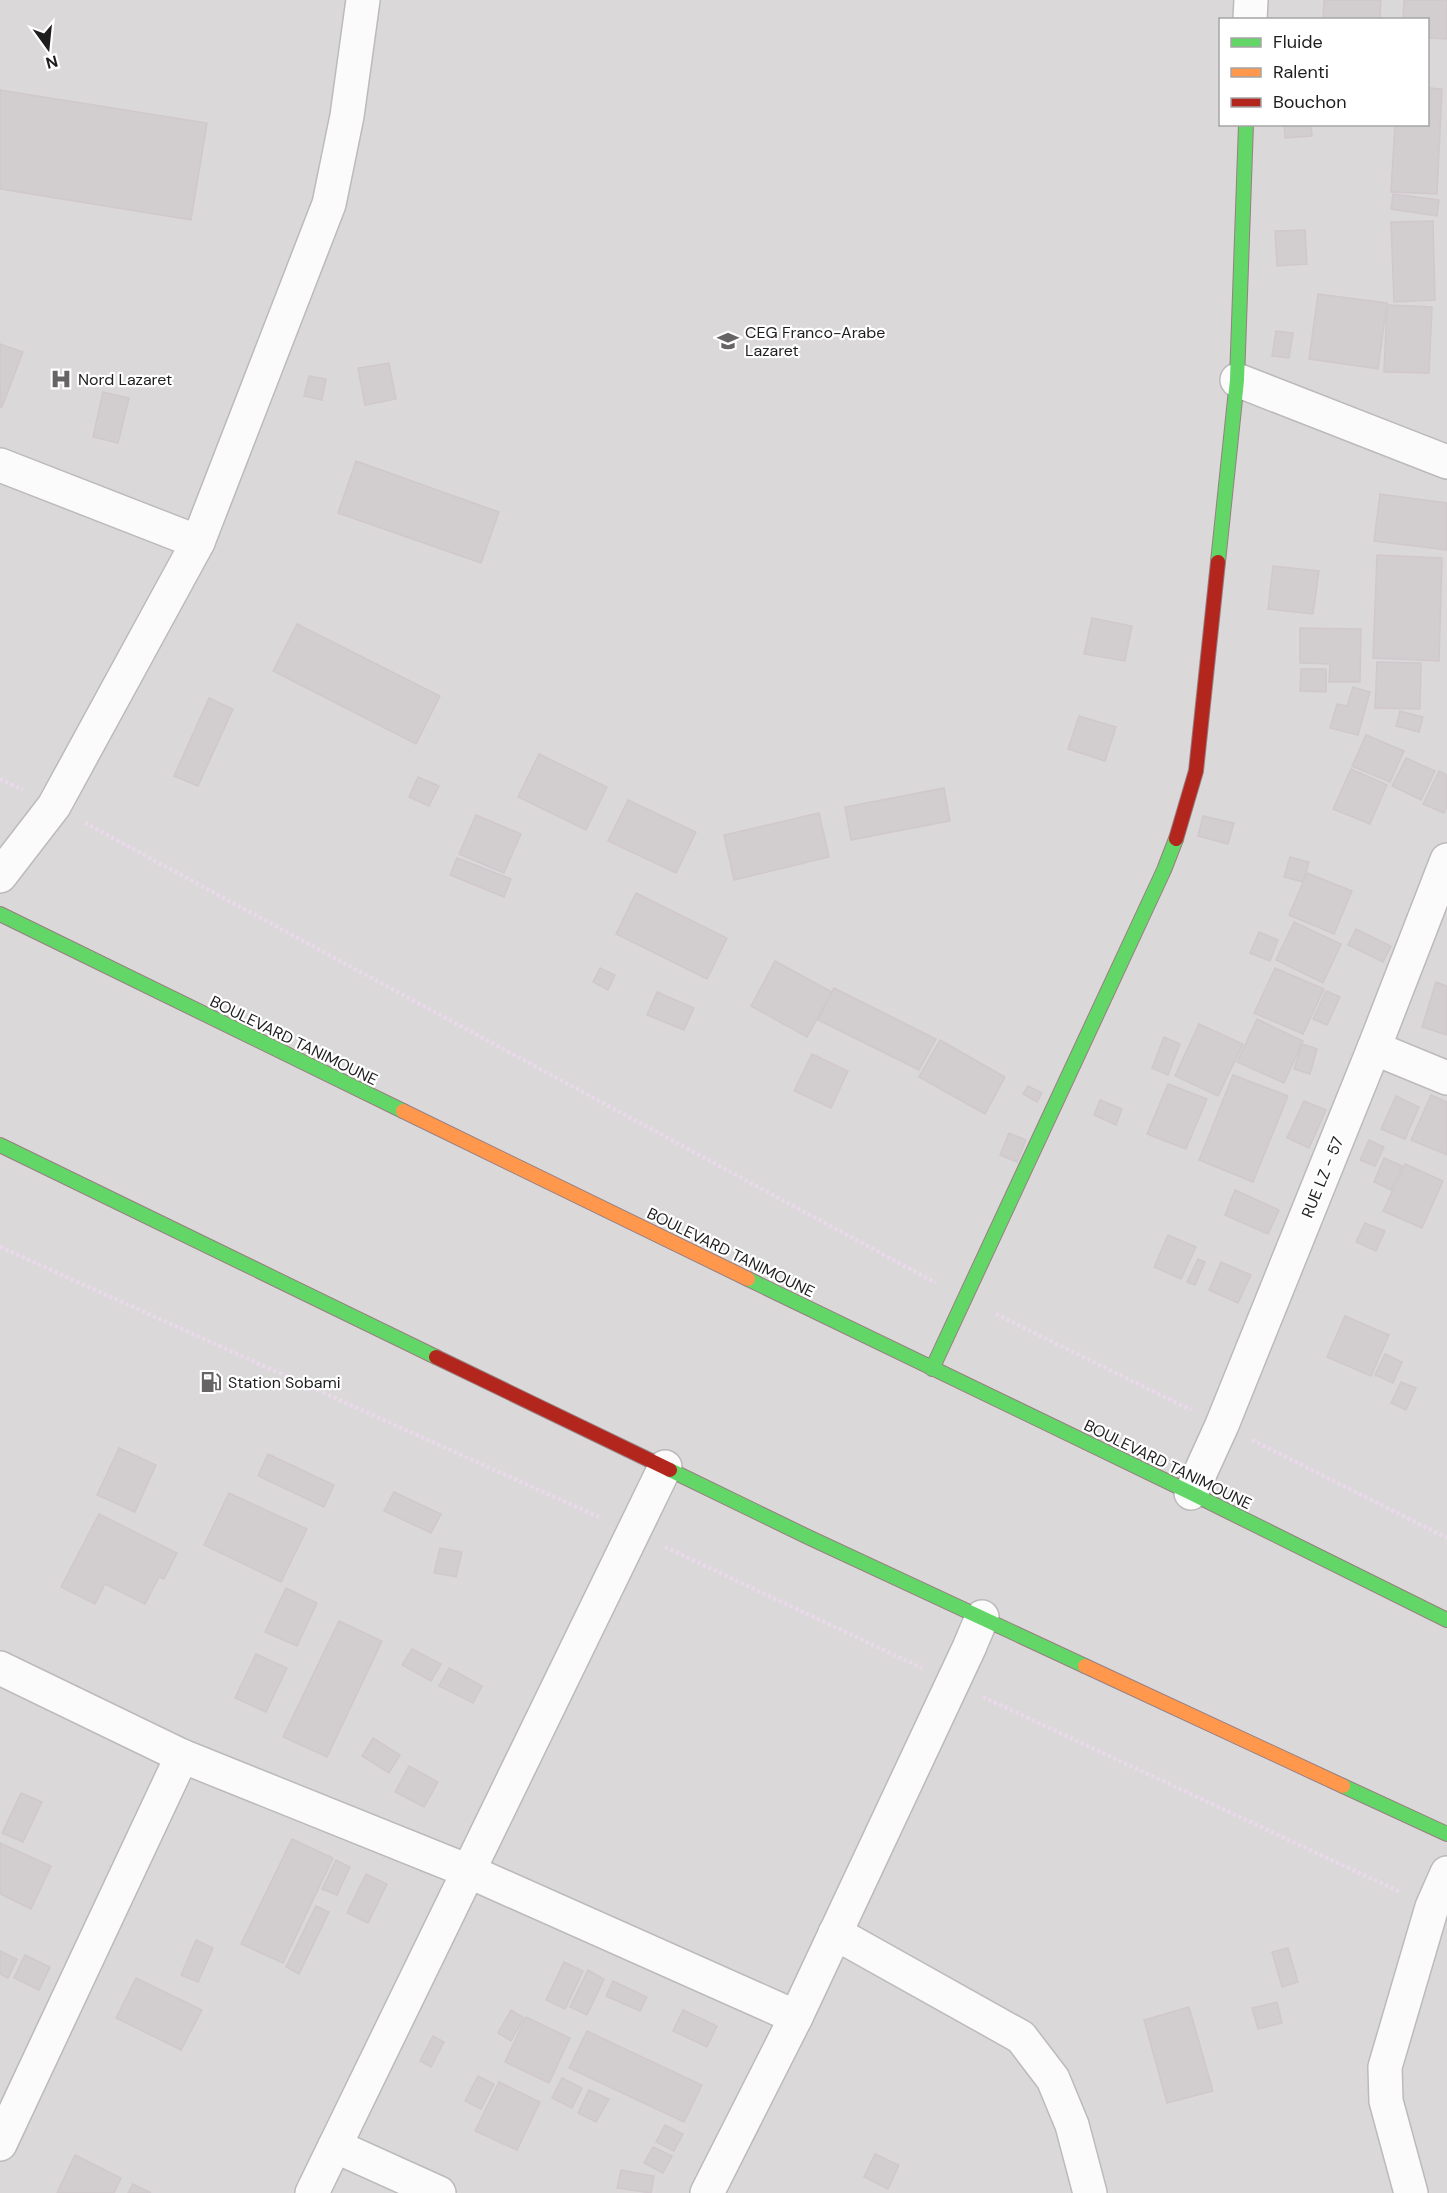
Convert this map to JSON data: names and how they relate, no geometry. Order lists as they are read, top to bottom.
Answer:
{
  "streets": {
    "main road": ["BOULEVARD TANIMOUNE"],
    "street": ["RUE LZ - 57"]
  },
  "crossings": [
    ["BOULEVARD TANIMOUNE", "RUE LZ - 57"]
  ],
  "places": {
    "school or university": ["CEG Franco-Arabe Lazaret"],
    "hospital": ["Nord Lazaret"],
    "fuel station": ["Station Sobami"]
  },
  "legend": ["Fluide", "Ralenti", "Bouchon"],
  "north": "bottom"
}
